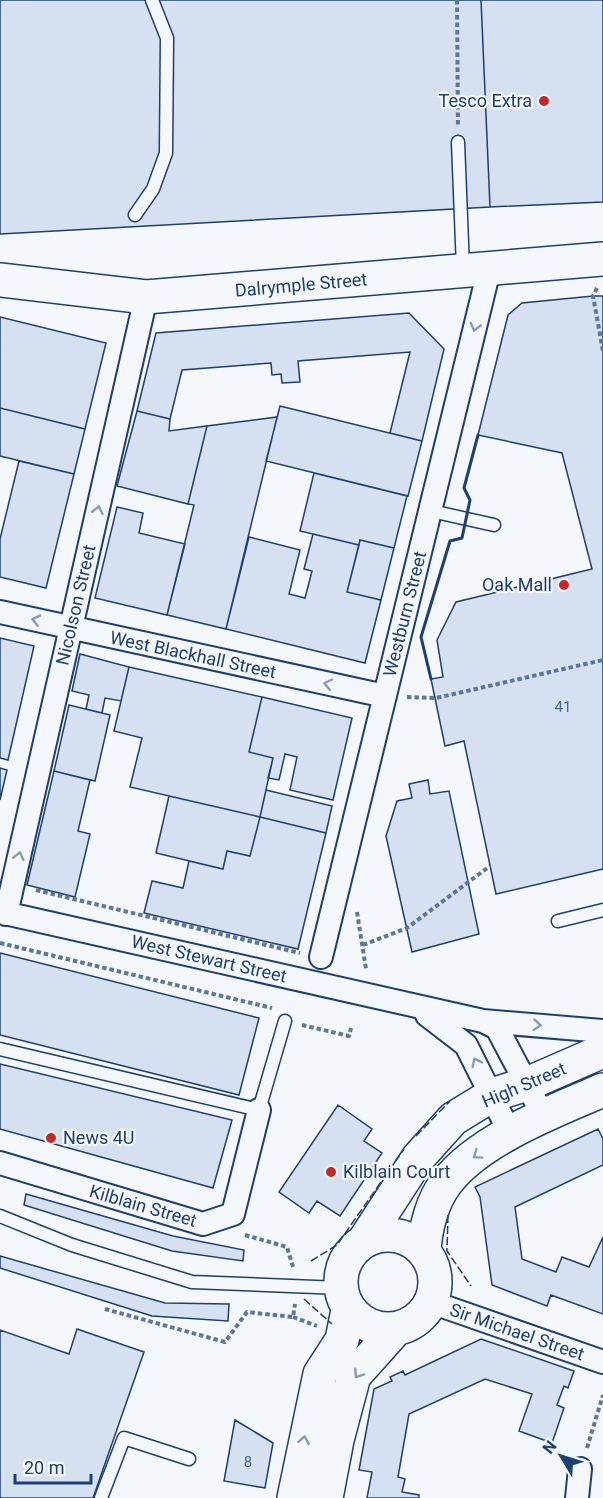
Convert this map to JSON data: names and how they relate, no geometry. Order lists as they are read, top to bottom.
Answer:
{
  "streets": {
    "main road": ["Dalrymple Street", "High Street"],
    "street": [
      "Nicolson Street",
      "Westburn Street",
      "West Blackhall Street",
      "West Stewart Street",
      "Kilblain Street",
      "Sir Michael Street"
    ]
  },
  "crossings": [
    ["Dalrymple Street", "Nicolson Street"],
    ["Dalrymple Street", "Westburn Street"],
    ["Nicolson Street", "West Blackhall Street"],
    ["Nicolson Street", "West Stewart Street"],
    ["Westburn Street", "West Blackhall Street"],
    ["West Stewart Street", "High Street"],
    ["High Street", "Sir Michael Street"]
  ],
  "one_way": ["Nicolson Street", "West Blackhall Street"],
  "places": [
    "Tesco Extra",
    "Oak Mall",
    "News 4U",
    "Kilblain Court"
  ],
  "house_numbers": ["41", "8"],
  "scale_bar": "20 m",
  "north": "top left"
}
